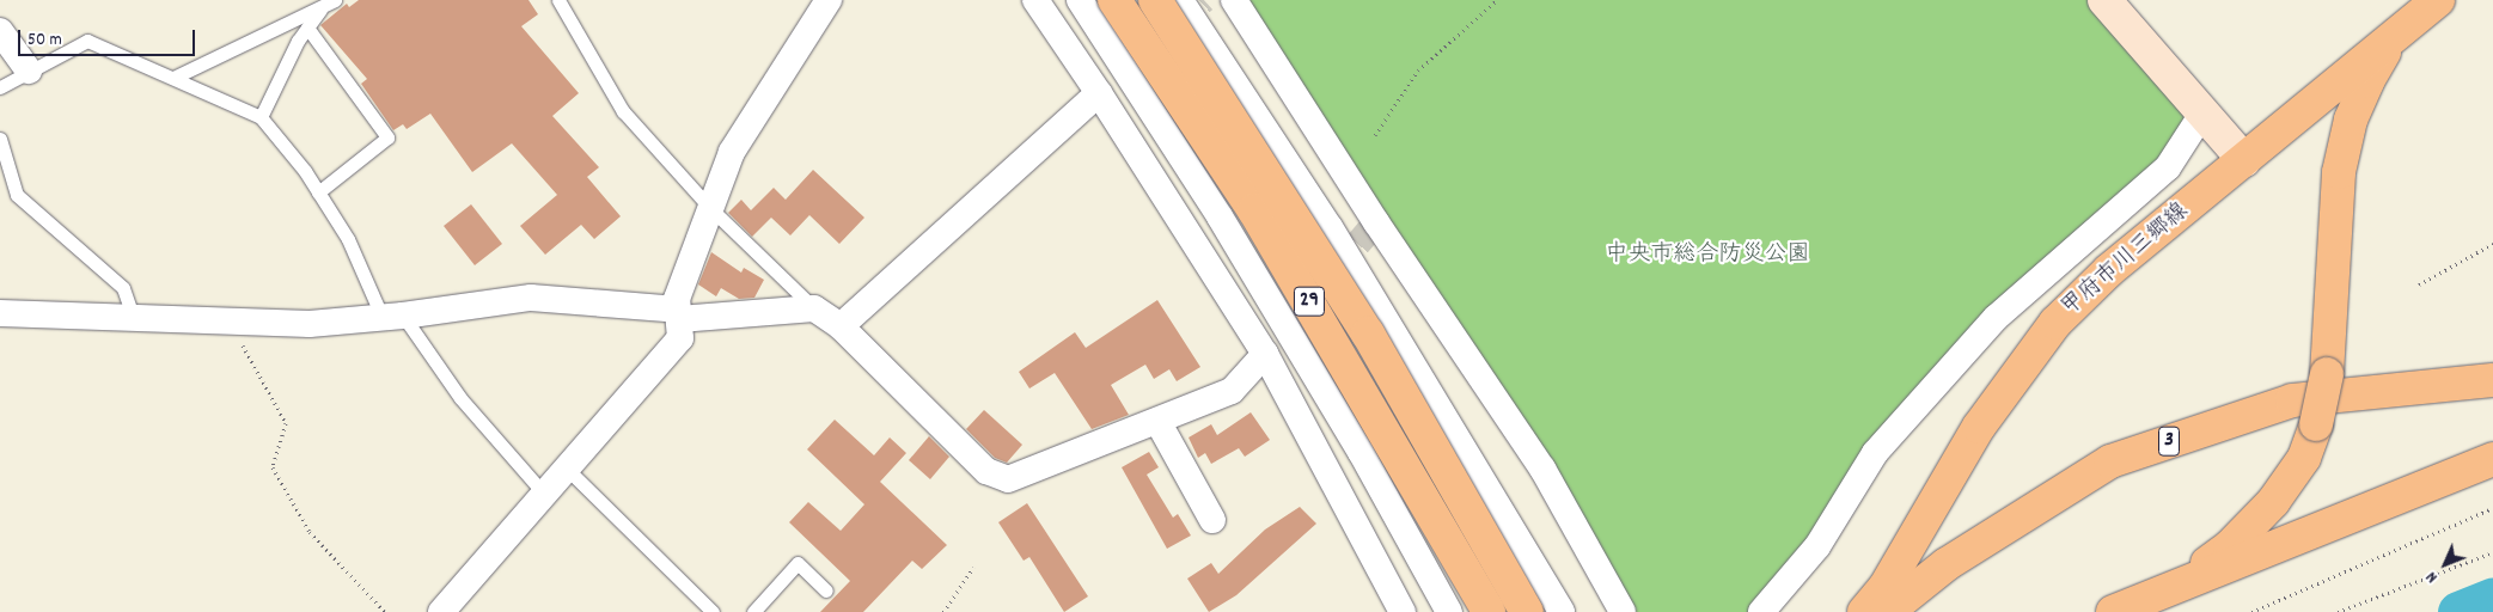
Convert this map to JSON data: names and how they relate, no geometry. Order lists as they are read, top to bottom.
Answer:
{
  "streets": {
    "main road": ["甲府市川三郷線", "29", "3"]
  },
  "parks": ["中央市総合防災公園"],
  "scale_bar": "50 m",
  "north": "bottom left"
}
